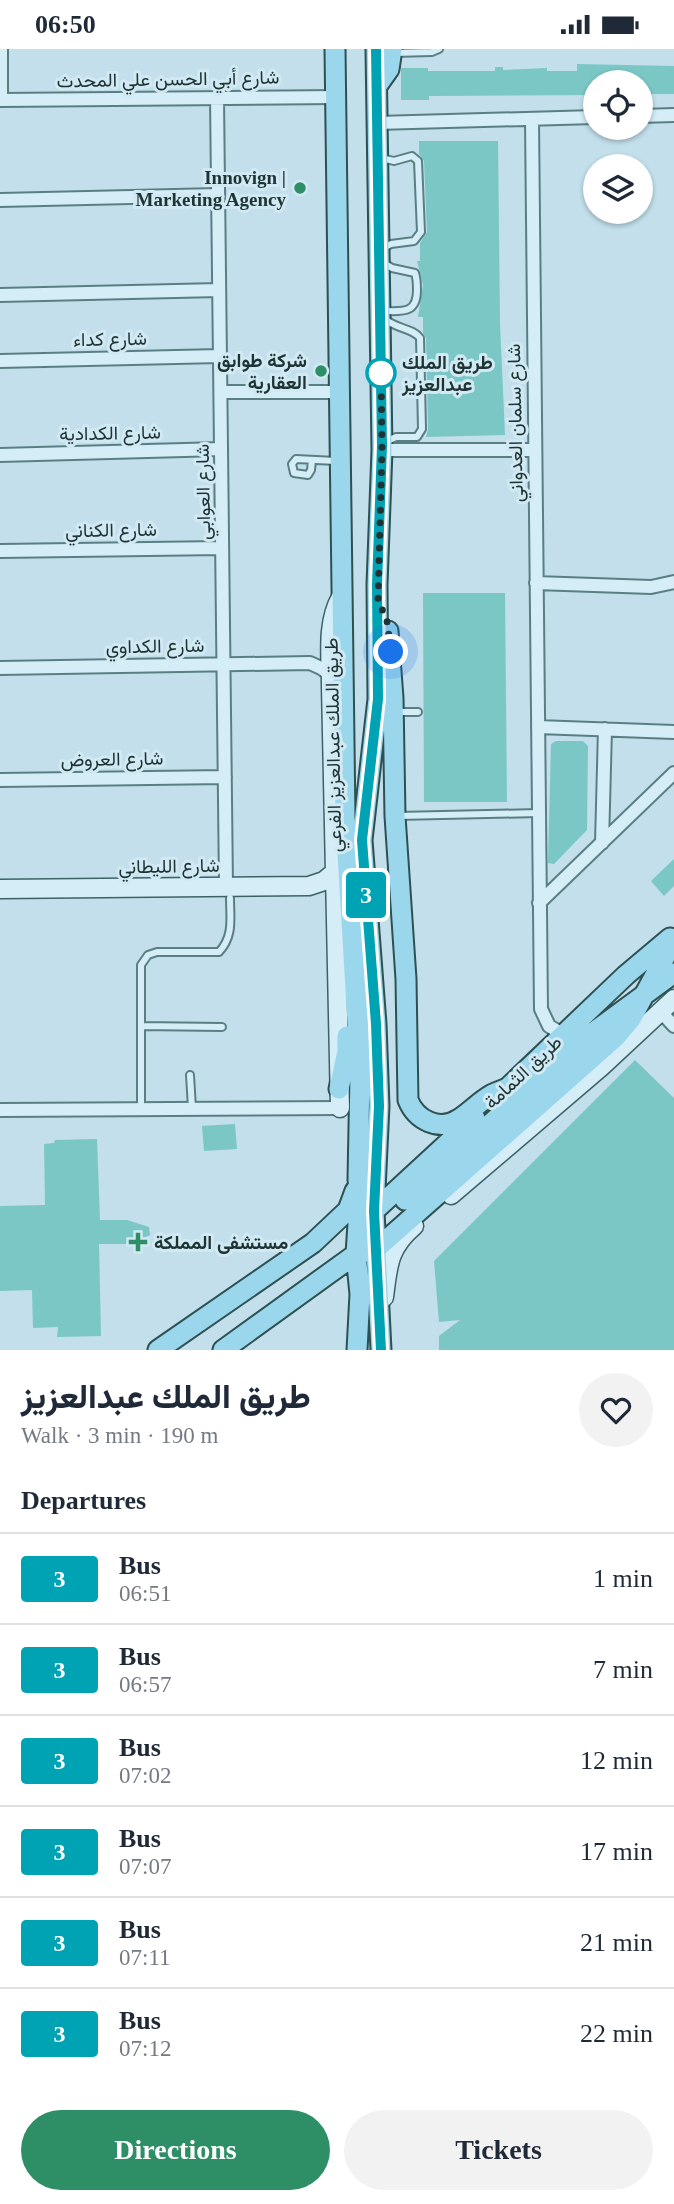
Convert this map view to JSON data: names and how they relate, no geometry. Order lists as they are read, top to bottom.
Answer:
{
  "streets": {
    "main road": ["طريق الثمامة"],
    "street": [
      "شارع أبي الحسن علي المحدث",
      "شارع كداء",
      "شارع سلمان العدواني",
      "شارع الكدادية",
      "شارع العوابي",
      "شارع الكناني",
      "شارع الكداوي",
      "طريق الملك عبدالعزيز الفرعي",
      "شارع العروض",
      "شارع الليطاني"
    ]
  },
  "crossings": [
    ["شارع أبي الحسن علي المحدث", "شارع العوابي"],
    ["شارع كداء", "شارع العوابي"],
    ["شارع سلمان العدواني", "طريق الثمامة"],
    ["شارع الكدادية", "شارع العوابي"],
    ["شارع العوابي", "شارع الكناني"],
    ["شارع العوابي", "شارع الكداوي"],
    ["شارع العوابي", "شارع العروض"],
    ["شارع العوابي", "شارع الليطاني"],
    ["شارع الكداوي", "طريق الملك عبدالعزيز الفرعي"],
    ["طريق الملك عبدالعزيز الفرعي", "شارع الليطاني"]
  ],
  "places": {
    "other": ["Innovign | Marketing Agency", "شركة طوابق العقارية", "طريق الملك عبدالعزيز"],
    "health": ["مستشفى المملكة"]
  },
  "lines": ["bus line 3"],
  "page": {
    "status": "06:50",
    "on_map": "3",
    "heading": [
      ["طريق الملك عبدالعزيز", "Walk · 3 min · 190 m"],
      "Departures"
    ],
    "list": [
      {
        "mark": "3",
        "name": "Bus",
        "note": "06:51",
        "value": "1 min"
      },
      {
        "mark": "3",
        "name": "Bus",
        "note": "06:57",
        "value": "7 min"
      },
      {
        "mark": "3",
        "name": "Bus",
        "note": "07:02",
        "value": "12 min"
      },
      {
        "mark": "3",
        "name": "Bus",
        "note": "07:07",
        "value": "17 min"
      },
      {
        "mark": "3",
        "name": "Bus",
        "note": "07:11",
        "value": "21 min"
      },
      {
        "mark": "3",
        "name": "Bus",
        "note": "07:12",
        "value": "22 min"
      }
    ],
    "buttons": ["Directions", "Tickets"]
  }
}
